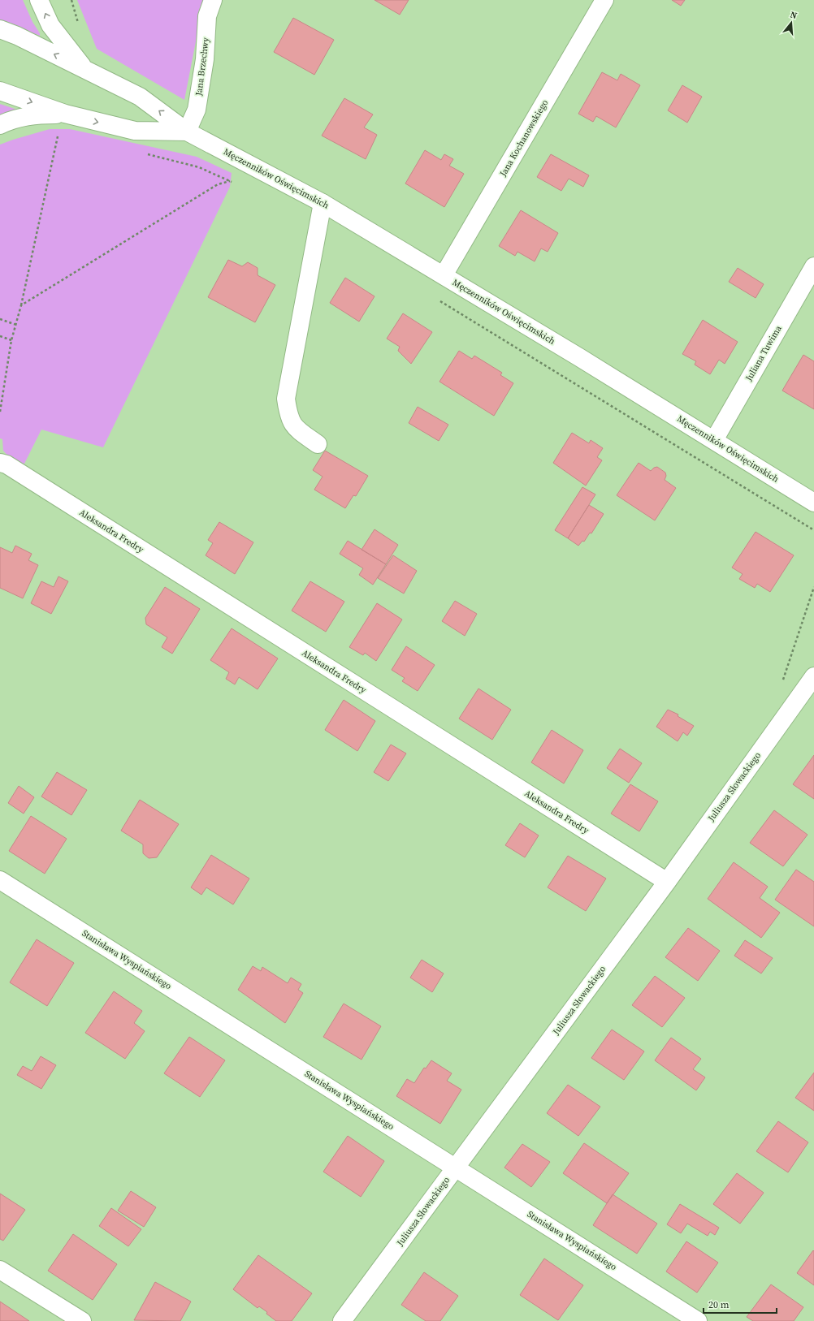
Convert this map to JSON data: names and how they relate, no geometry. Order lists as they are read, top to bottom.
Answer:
{
  "streets": {
    "street": [
      "Jana Brzechwy",
      "Jana Kochanowskiego",
      "Męczenników Oświęcimskich",
      "Juliana Tuwima",
      "Aleksandra Fredry",
      "Juliusza Słowackiego",
      "Stanisława Wyspiańskiego"
    ]
  },
  "crossings": [
    ["Jana Brzechwy", "Męczenników Oświęcimskich"],
    ["Jana Kochanowskiego", "Męczenników Oświęcimskich"],
    ["Męczenników Oświęcimskich", "Juliana Tuwima"],
    ["Aleksandra Fredry", "Juliusza Słowackiego"],
    ["Juliusza Słowackiego", "Stanisława Wyspiańskiego"]
  ],
  "scale_bar": "20 m",
  "north": "top"
}
